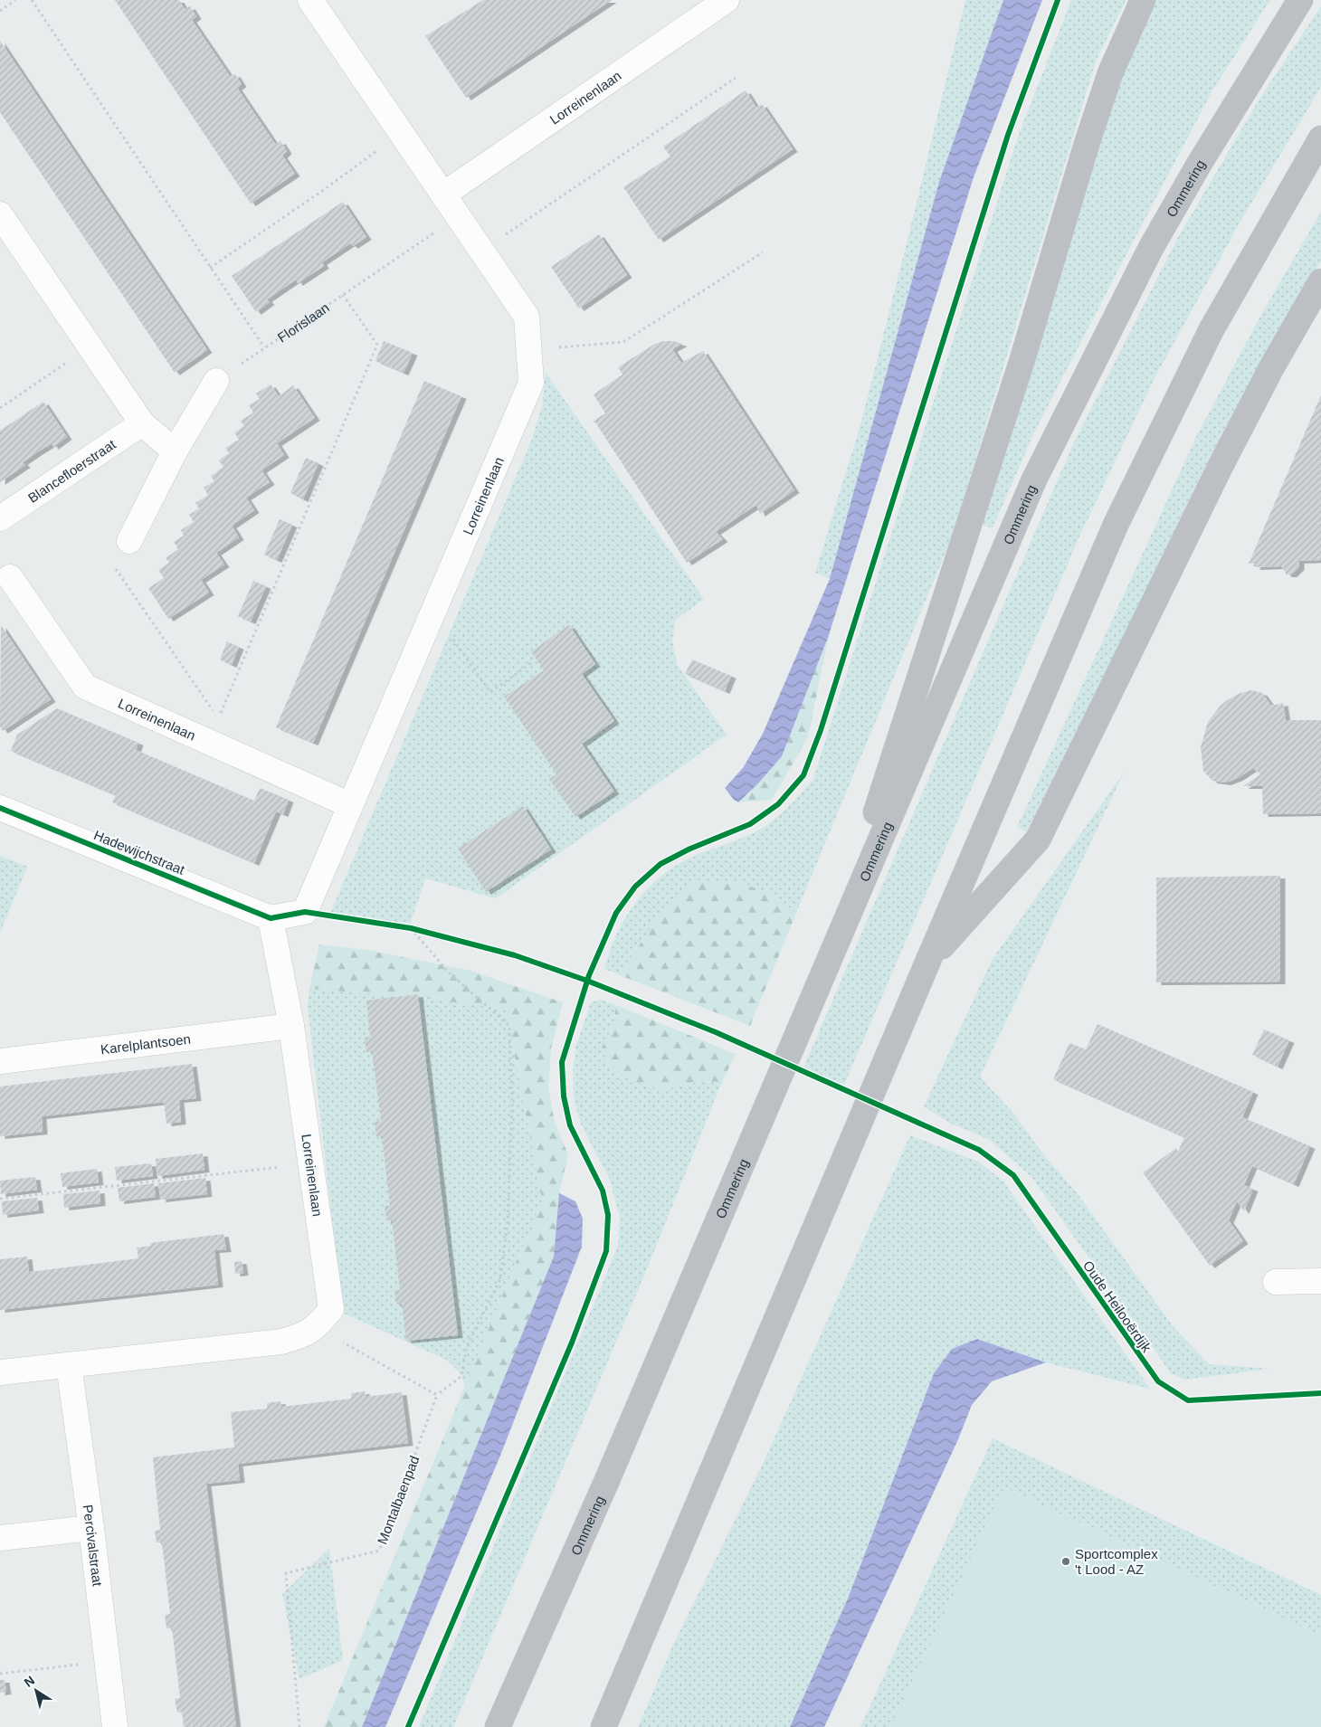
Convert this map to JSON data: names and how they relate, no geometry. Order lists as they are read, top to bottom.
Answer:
{
  "streets": {
    "highway": ["Ommering"],
    "street": [
      "Lorreinenlaan",
      "Blancefloerstraat",
      "Hadewijchstraat",
      "Karelplantsoen",
      "Percivalstraat"
    ],
    "path": ["Florislaan", "Montalbaenpad"],
    "cycle path": ["Oude Heilooërdijk"]
  },
  "crossings": [
    ["Lorreinenlaan", "Florislaan"],
    ["Lorreinenlaan", "Hadewijchstraat"],
    ["Lorreinenlaan", "Karelplantsoen"],
    ["Lorreinenlaan", "Percivalstraat"]
  ],
  "places": ["Sportcomplex 't Lood - AZ"],
  "north": "top left"
}
